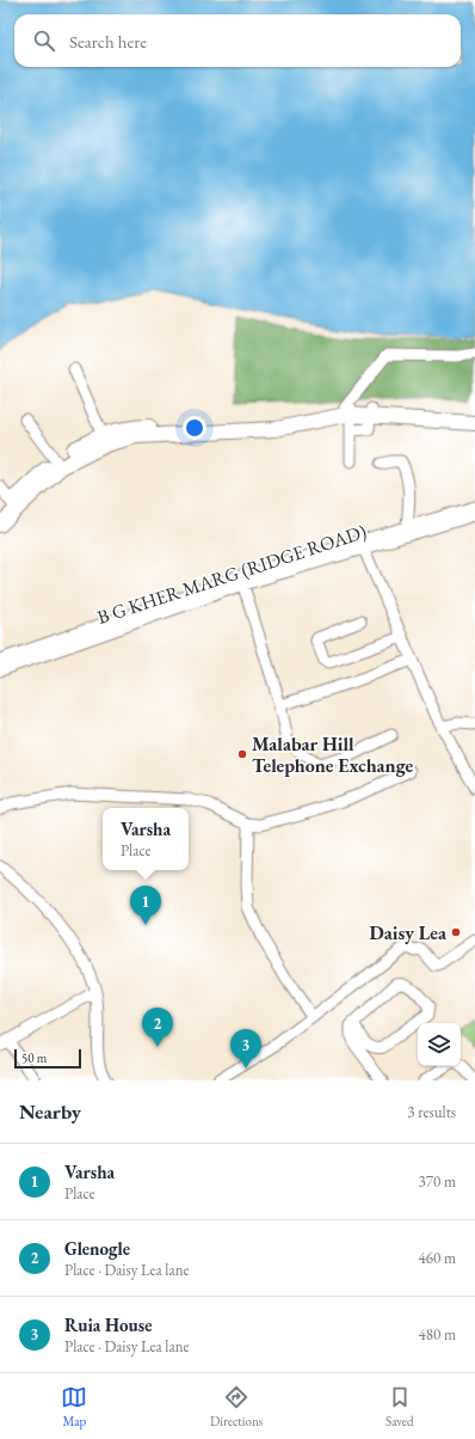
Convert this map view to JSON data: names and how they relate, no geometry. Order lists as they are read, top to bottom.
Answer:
{
  "streets": {
    "street": ["B G KHER MARG (RIDGE ROAD)"]
  },
  "places": ["Malabar Hill Telephone Exchange", "Daisy Lea"],
  "scale_bar": "50 m",
  "page": {
    "search": "Search here",
    "popup": ["Varsha", "Place"],
    "pins": ["1", "2", "3"],
    "scale": "50 m",
    "heading": ["Nearby", "3 results"],
    "list": [
      {
        "mark": "1",
        "name": "Varsha",
        "note": "Place",
        "value": "370 m"
      },
      {
        "mark": "2",
        "name": "Glenogle",
        "note": "Place · Daisy Lea lane",
        "value": "460 m"
      },
      {
        "mark": "3",
        "name": "Ruia House",
        "note": "Place · Daisy Lea lane",
        "value": "480 m"
      }
    ],
    "nav": ["Map", "Directions", "Saved"]
  }
}
